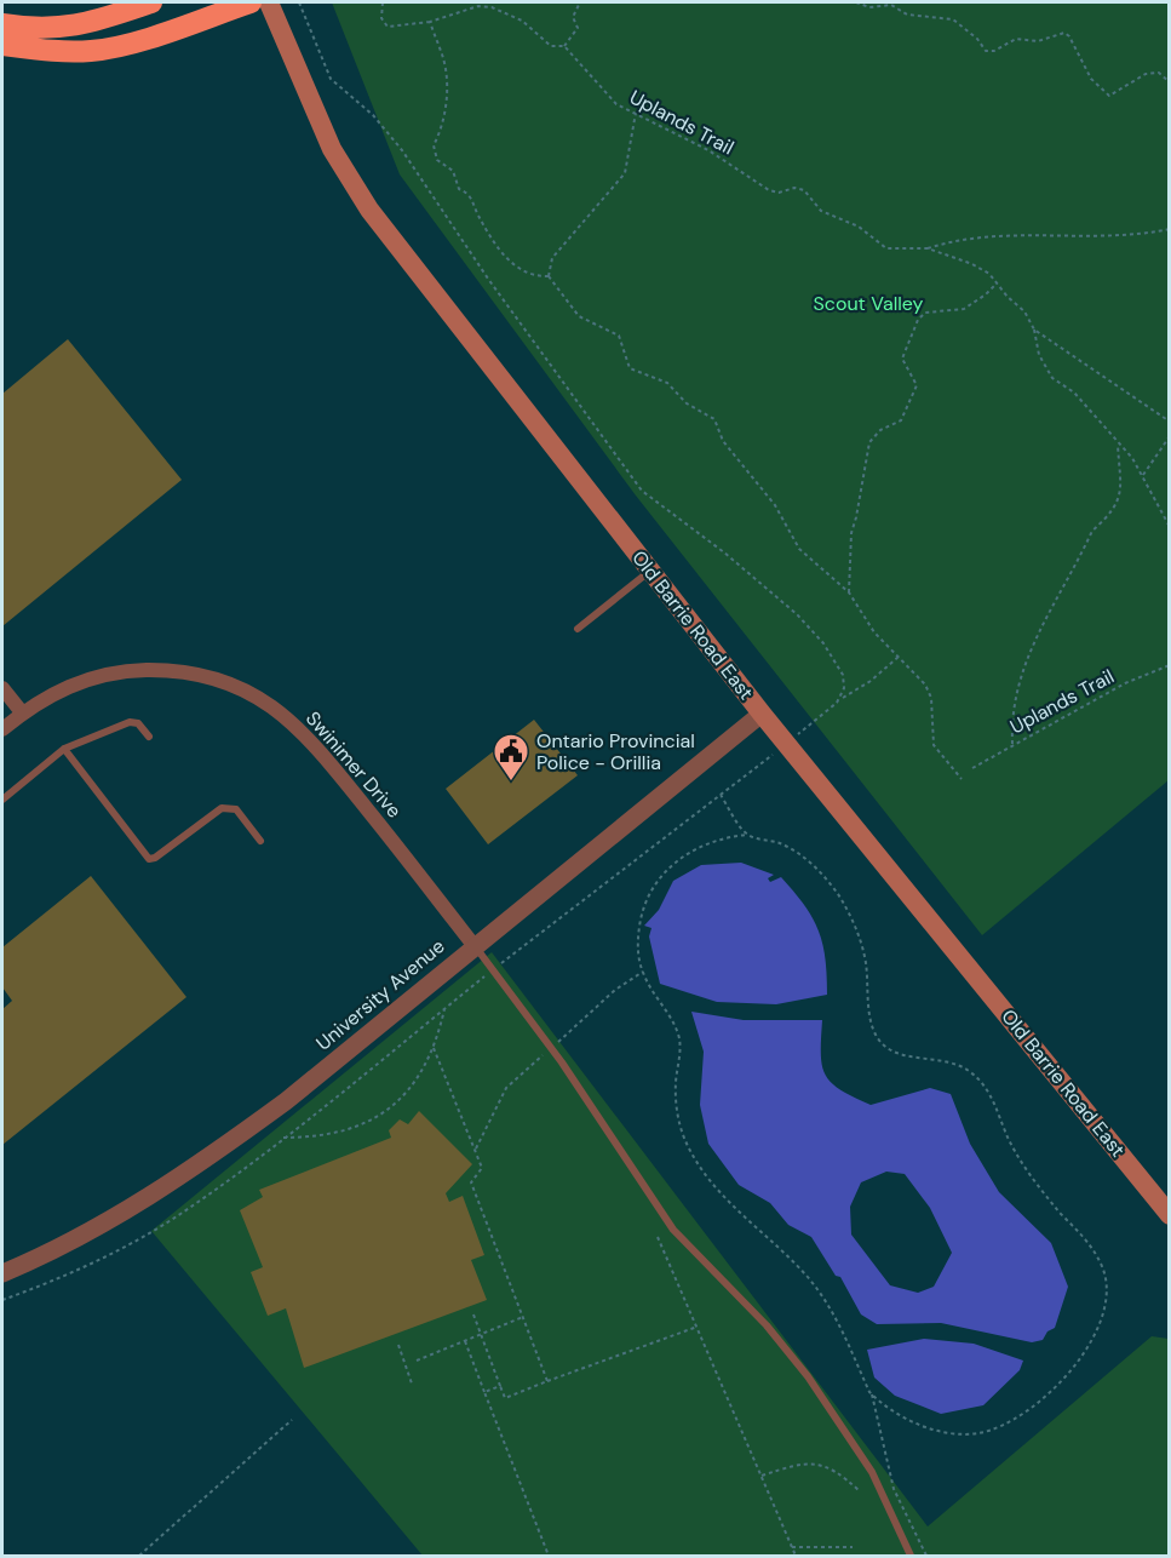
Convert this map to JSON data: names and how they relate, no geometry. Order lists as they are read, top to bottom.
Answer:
{
  "streets": {
    "main road": ["Old Barrie Road East"],
    "street": ["Swinimer Drive", "University Avenue"],
    "path": ["Uplands Trail"]
  },
  "crossings": [
    ["Old Barrie Road East", "University Avenue"],
    ["Swinimer Drive", "University Avenue"]
  ],
  "parks": ["Scout Valley"],
  "places": {
    "public building": ["Ontario Provincial Police - Orillia"]
  }
}
